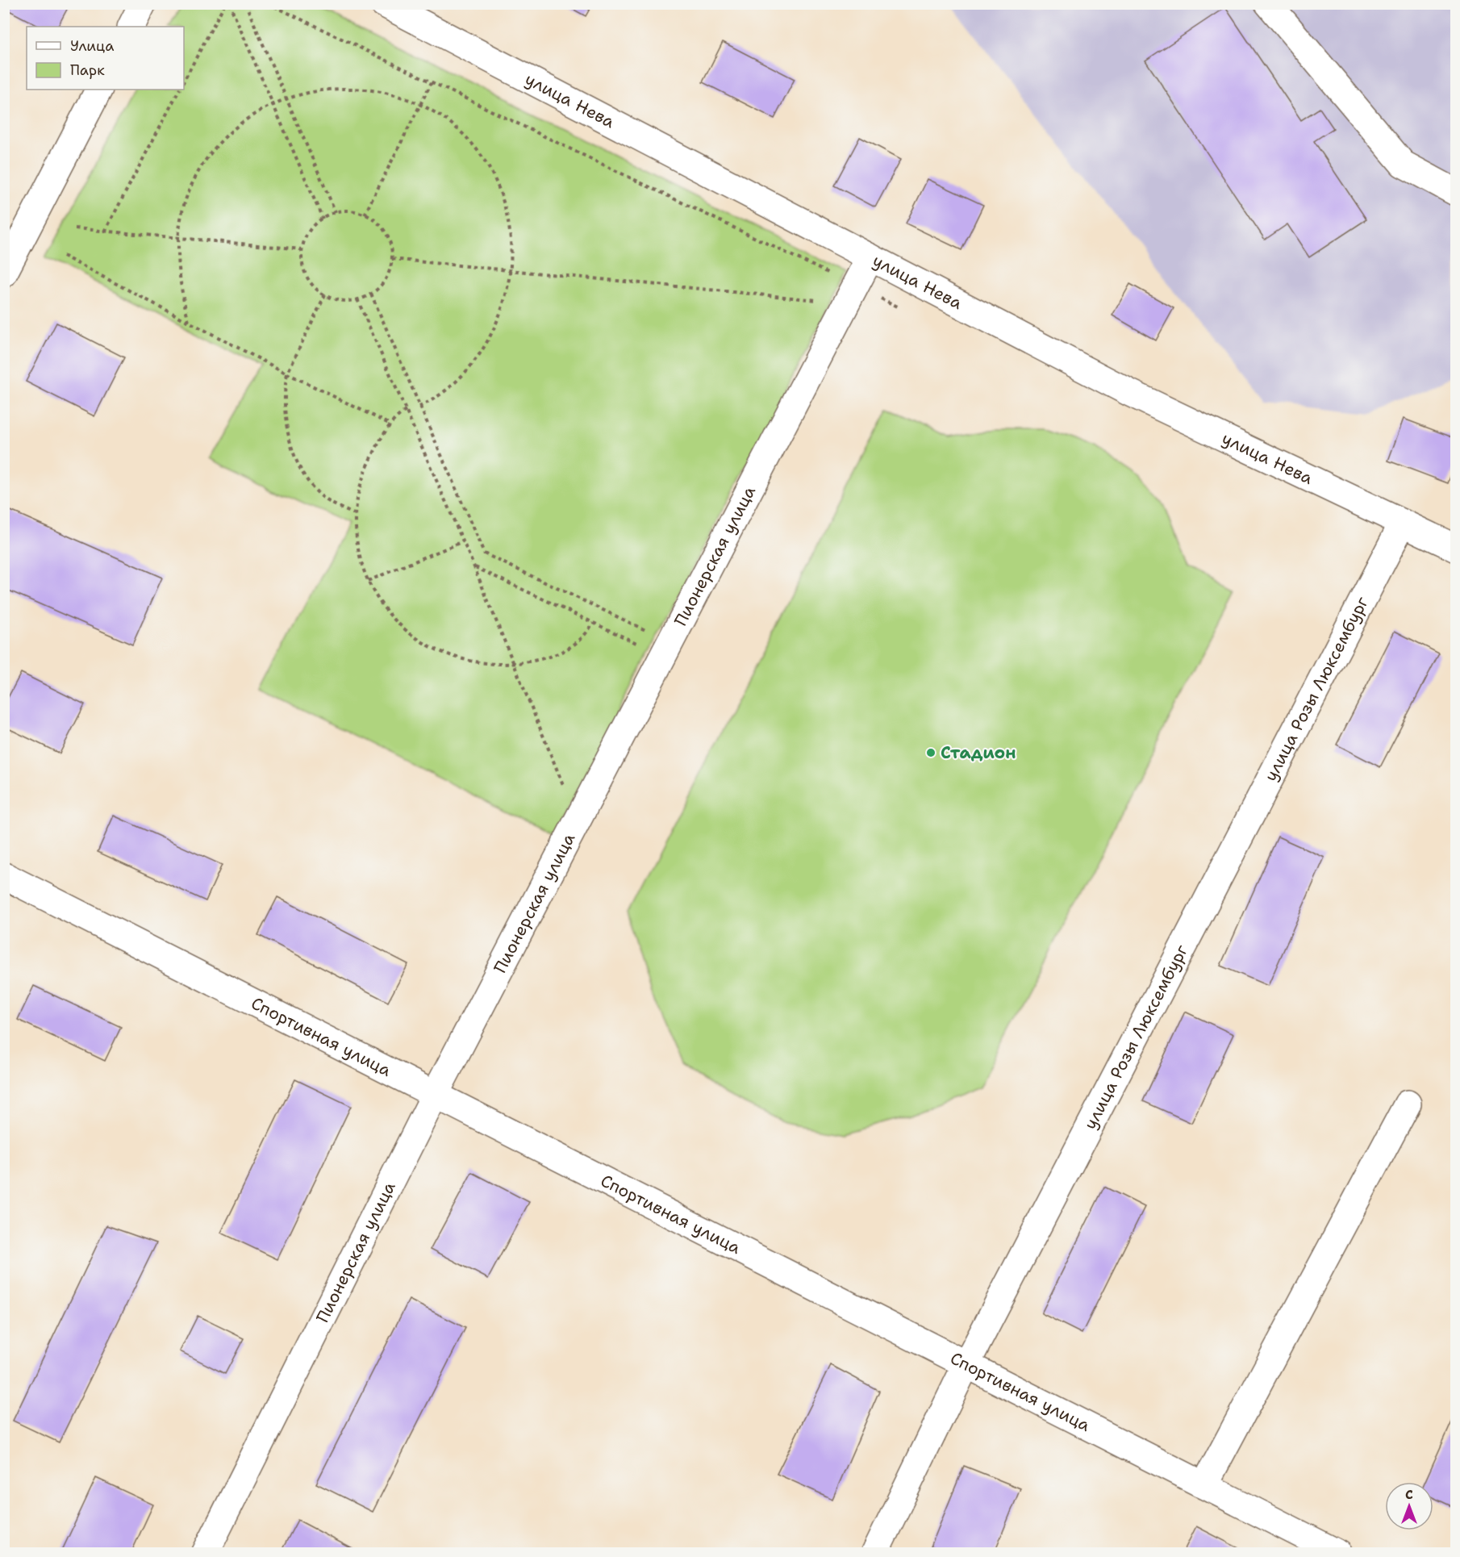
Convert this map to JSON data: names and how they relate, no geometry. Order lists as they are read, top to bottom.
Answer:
{
  "streets": {
    "street": [
      "улица Нева",
      "Пионерская улица",
      "улица Розы Люксембург",
      "Спортивная улица"
    ]
  },
  "crossings": [
    ["улица Нева", "Пионерская улица"],
    ["улица Нева", "улица Розы Люксембург"],
    ["Пионерская улица", "Спортивная улица"],
    ["улица Розы Люксембург", "Спортивная улица"]
  ],
  "places": ["Стадион"],
  "legend": ["Улица", "Парк"],
  "north": "top"
}
